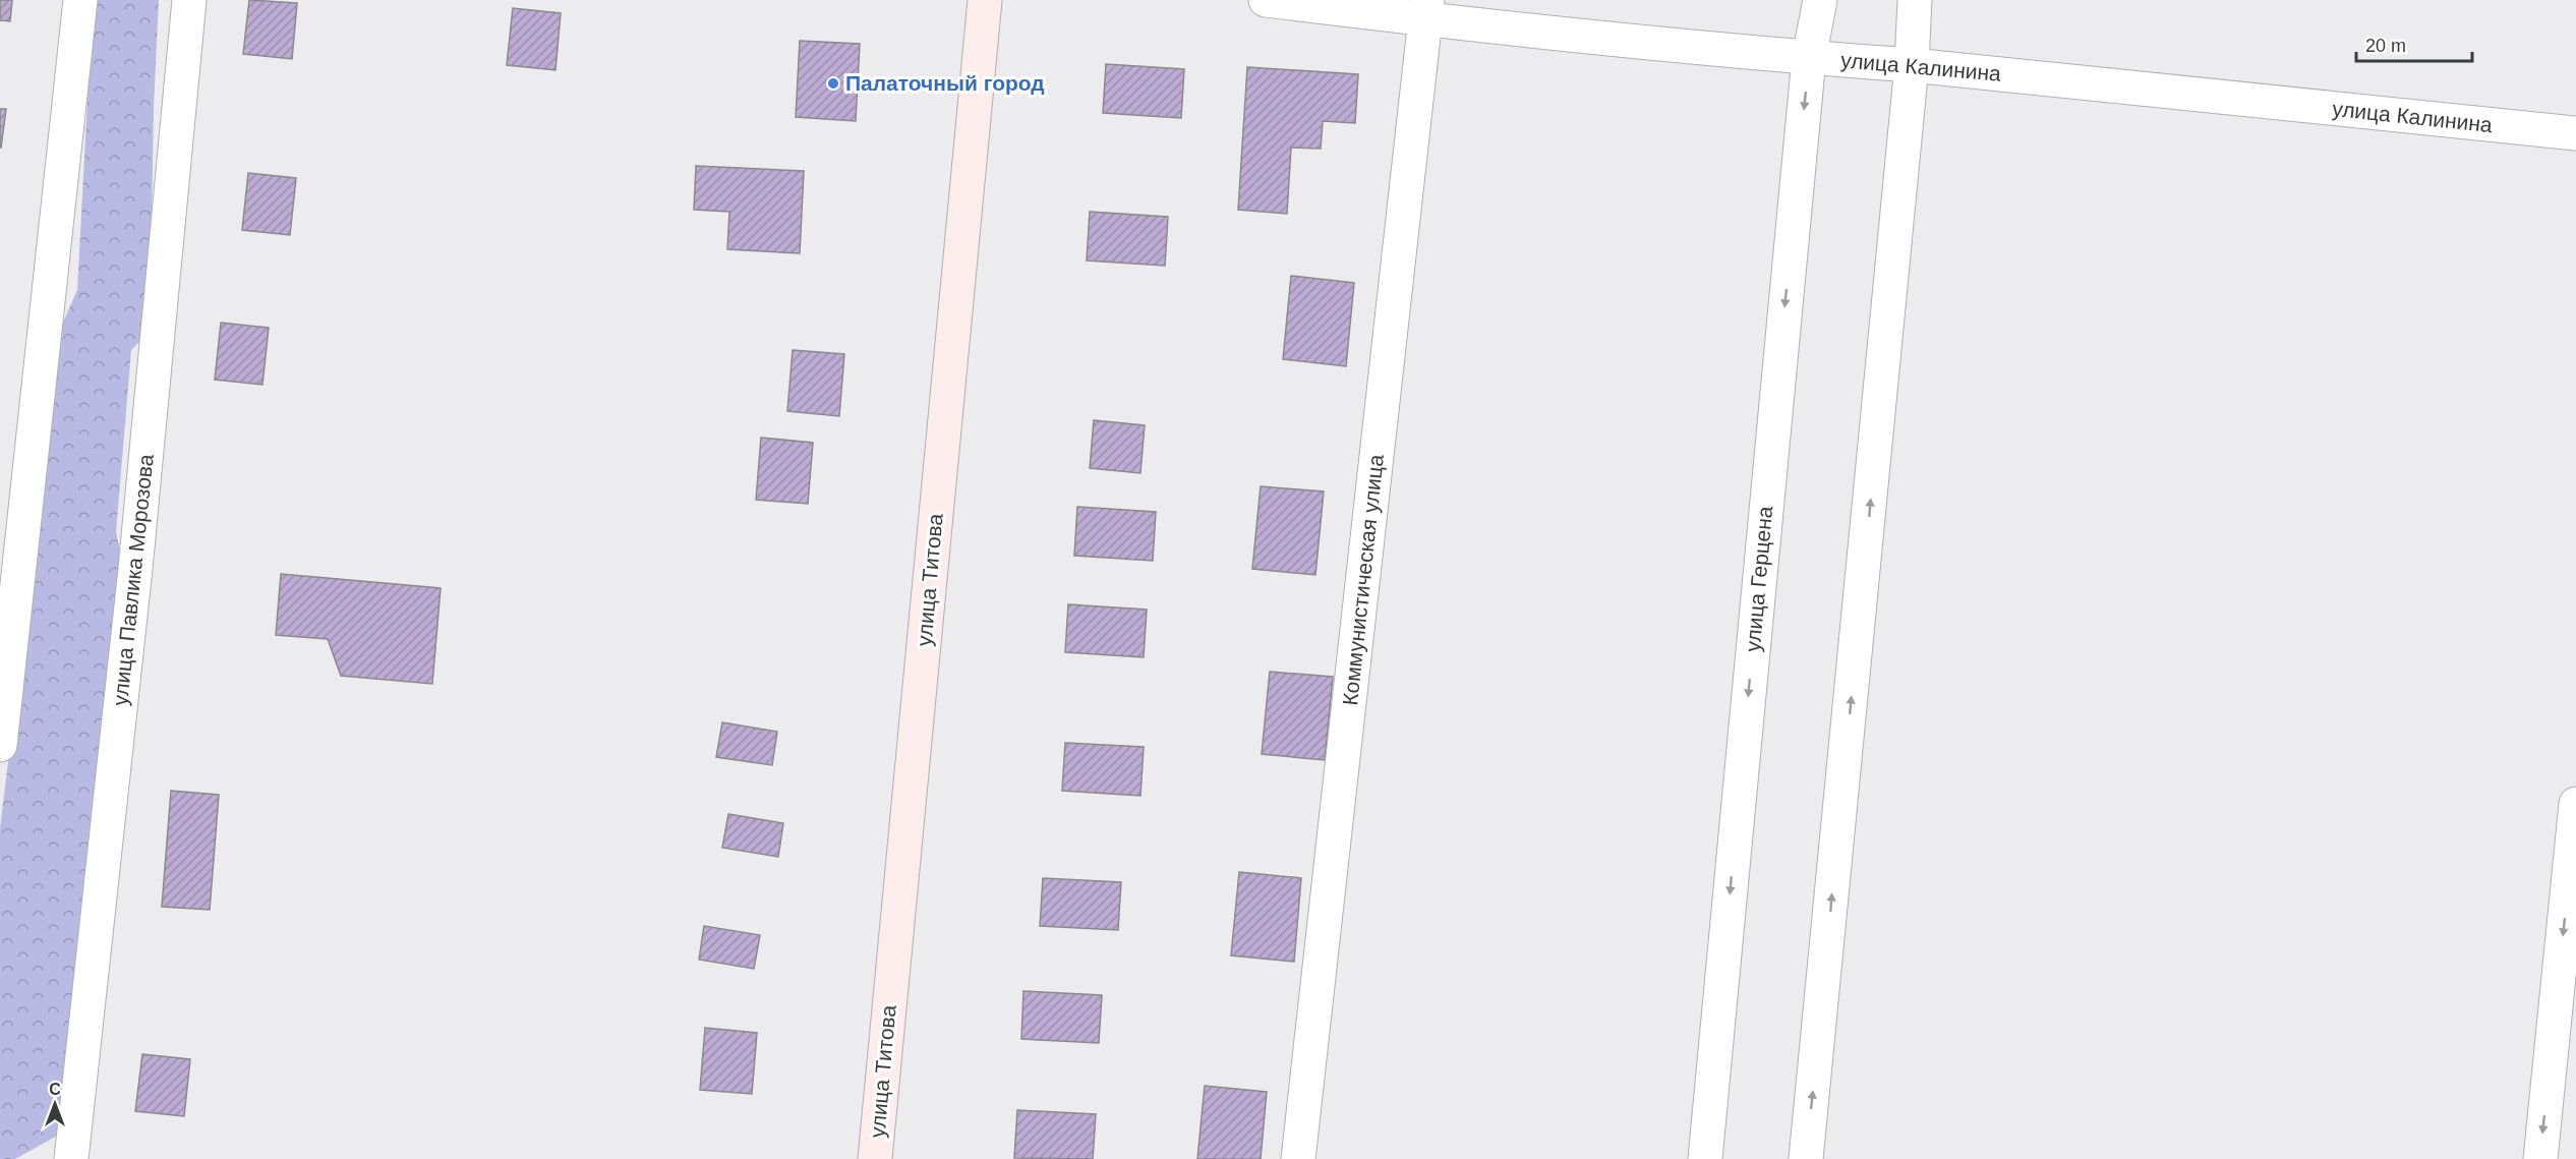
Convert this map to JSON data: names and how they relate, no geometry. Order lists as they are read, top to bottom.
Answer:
{
  "streets": {
    "main road": ["улица Титова"],
    "street": [
      "улица Калинина",
      "улица Герцена",
      "улица Павлика Морозова",
      "Коммунистическая улица"
    ]
  },
  "crossings": [
    ["улица Калинина", "улица Герцена"],
    ["улица Калинина", "Коммунистическая улица"]
  ],
  "places": ["Палаточный город"],
  "scale_bar": "20 m",
  "north": "top"
}
